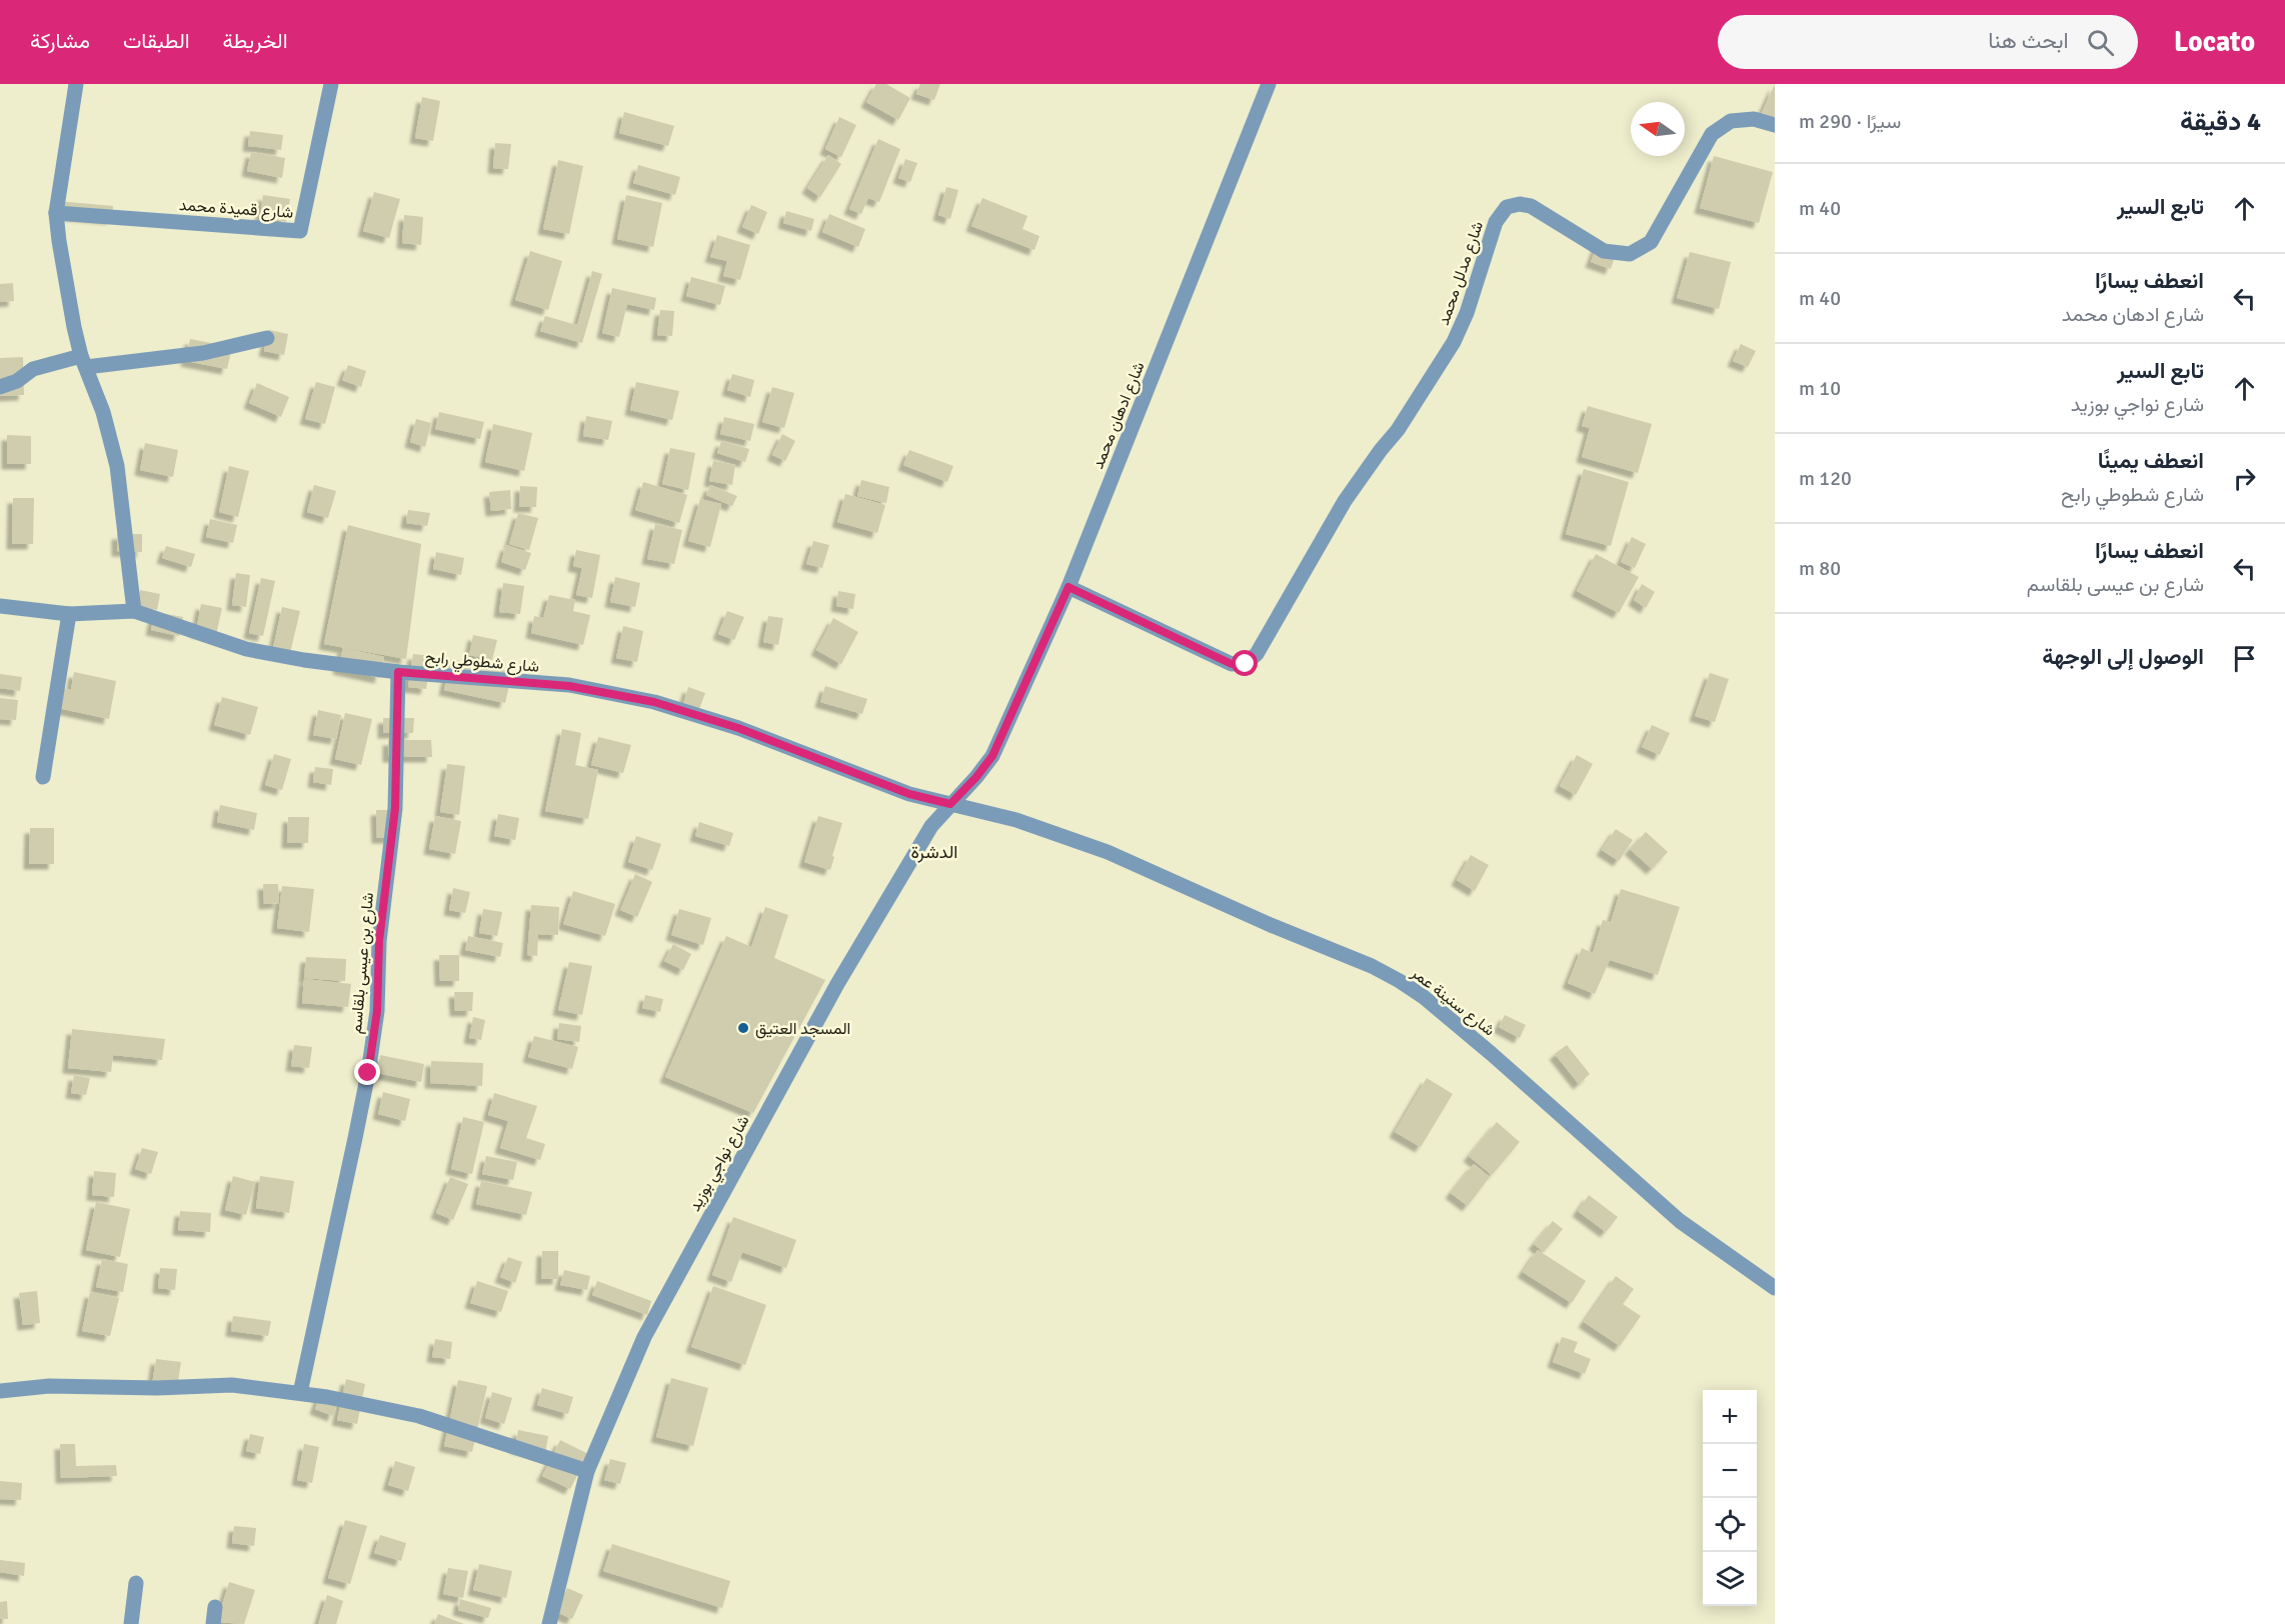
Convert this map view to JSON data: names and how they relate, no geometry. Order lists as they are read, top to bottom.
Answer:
{
  "streets": {
    "street": [
      "شارع قميدة محمد",
      "شارع مدلل محمد",
      "شارع ادهان محمد",
      "شارع شطوطي رابح",
      "شارع بن عيسى بلقاسم",
      "شارع سنينة عمر",
      "شارع نواجي بوزيد"
    ]
  },
  "crossings": [
    ["شارع مدلل محمد", "شارع ادهان محمد"],
    ["شارع ادهان محمد", "شارع نواجي بوزيد"],
    ["شارع شطوطي رابح", "شارع بن عيسى بلقاسم"],
    ["شارع شطوطي رابح", "شارع سنينة عمر"],
    ["شارع شطوطي رابح", "شارع نواجي بوزيد"],
    ["شارع سنينة عمر", "شارع نواجي بوزيد"]
  ],
  "districts": ["الدشرة"],
  "places": ["المسجد العتيق"],
  "north": "left",
  "page": {
    "header": "Locato",
    "search": "ابحث هنا",
    "nav": ["الخريطة", "الطبقات", "مشاركة"],
    "heading": ["4 دقيقة", "سيرًا · 290 m"],
    "list": [
      ["تابع السير", "40 m"],
      ["انعطف يسارًا", "شارع ادهان محمد", "40 m"],
      ["تابع السير", "شارع نواجي بوزيد", "10 m"],
      ["انعطف يمينًا", "شارع شطوطي رابح", "120 m"],
      ["انعطف يسارًا", "شارع بن عيسى بلقاسم", "80 m"],
      "الوصول إلى الوجهة"
    ],
    "map_buttons": ["+", "−"]
  }
}
